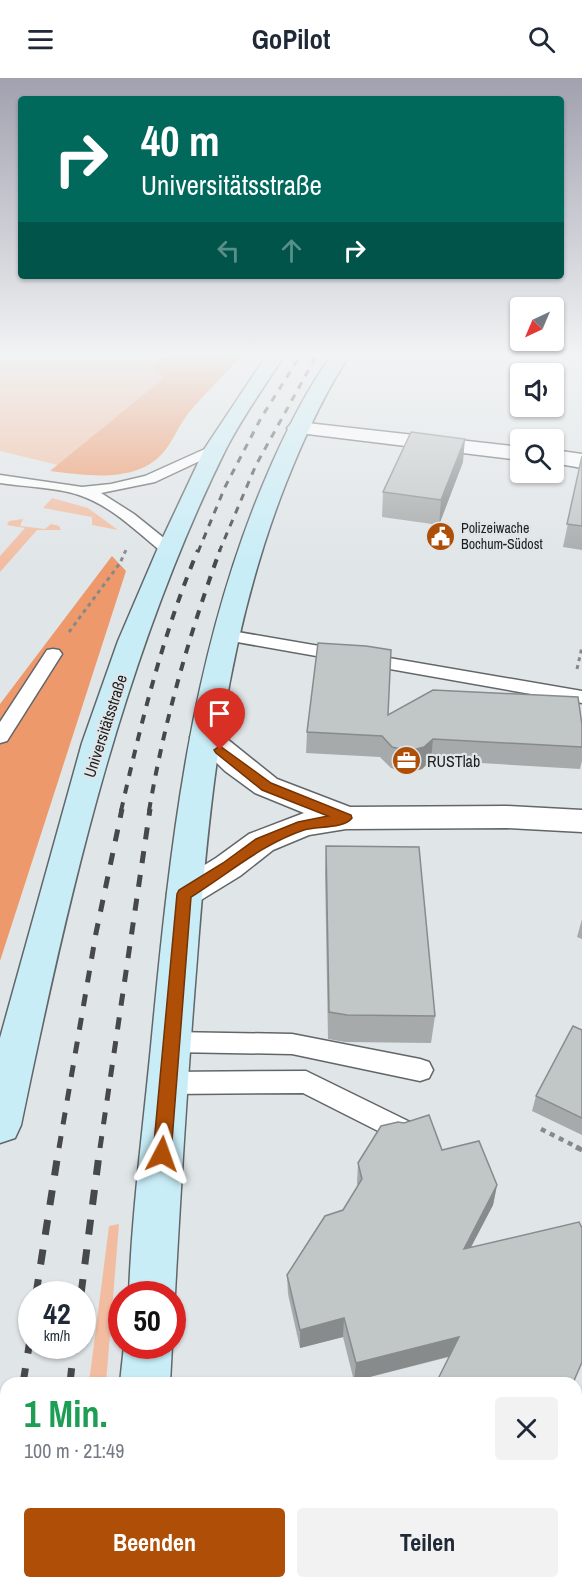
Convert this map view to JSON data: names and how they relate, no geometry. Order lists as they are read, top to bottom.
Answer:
{
  "streets": {
    "main road": ["Universitätsstraße"]
  },
  "places": {
    "public building": ["Polizeiwache Bochum-Südost"],
    "office": ["RUSTlab"]
  },
  "north": "bottom left",
  "page": {
    "header": "GoPilot",
    "turn": ["40 m", "Universitätsstraße"],
    "speed": "42 km/h",
    "limit": "50",
    "heading": ["1 Min.", "100 m · 21:49"],
    "buttons": ["Beenden", "Teilen"]
  }
}
